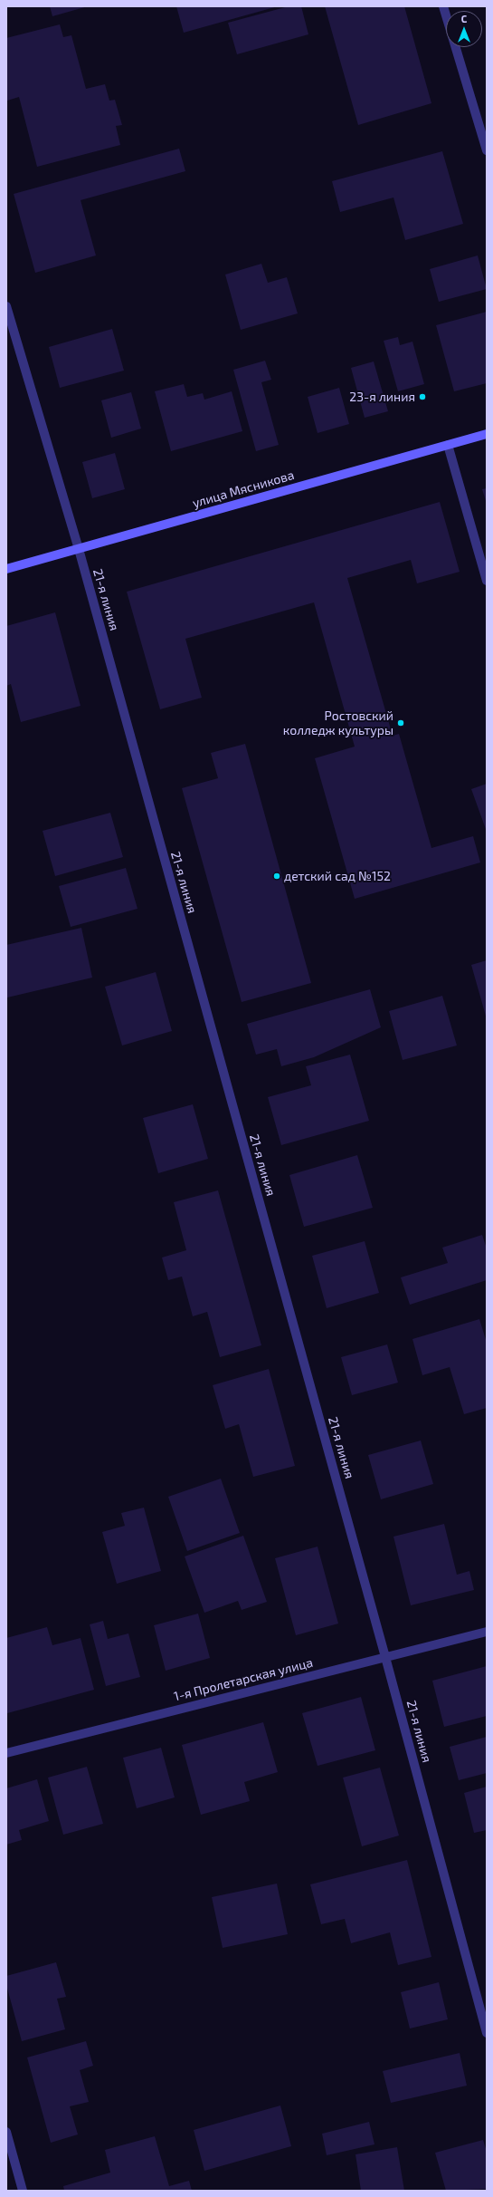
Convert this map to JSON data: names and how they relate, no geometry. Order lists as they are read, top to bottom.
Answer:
{
  "streets": {
    "main road": ["улица Мясникова"],
    "street": ["21-я линия", "1-я Пролетарская улица"]
  },
  "crossings": [
    ["улица Мясникова", "21-я линия"],
    ["21-я линия", "1-я Пролетарская улица"]
  ],
  "places": ["23-я линия", "Ростовский колледж культуры", "детский сад №152"],
  "north": "top"
}
